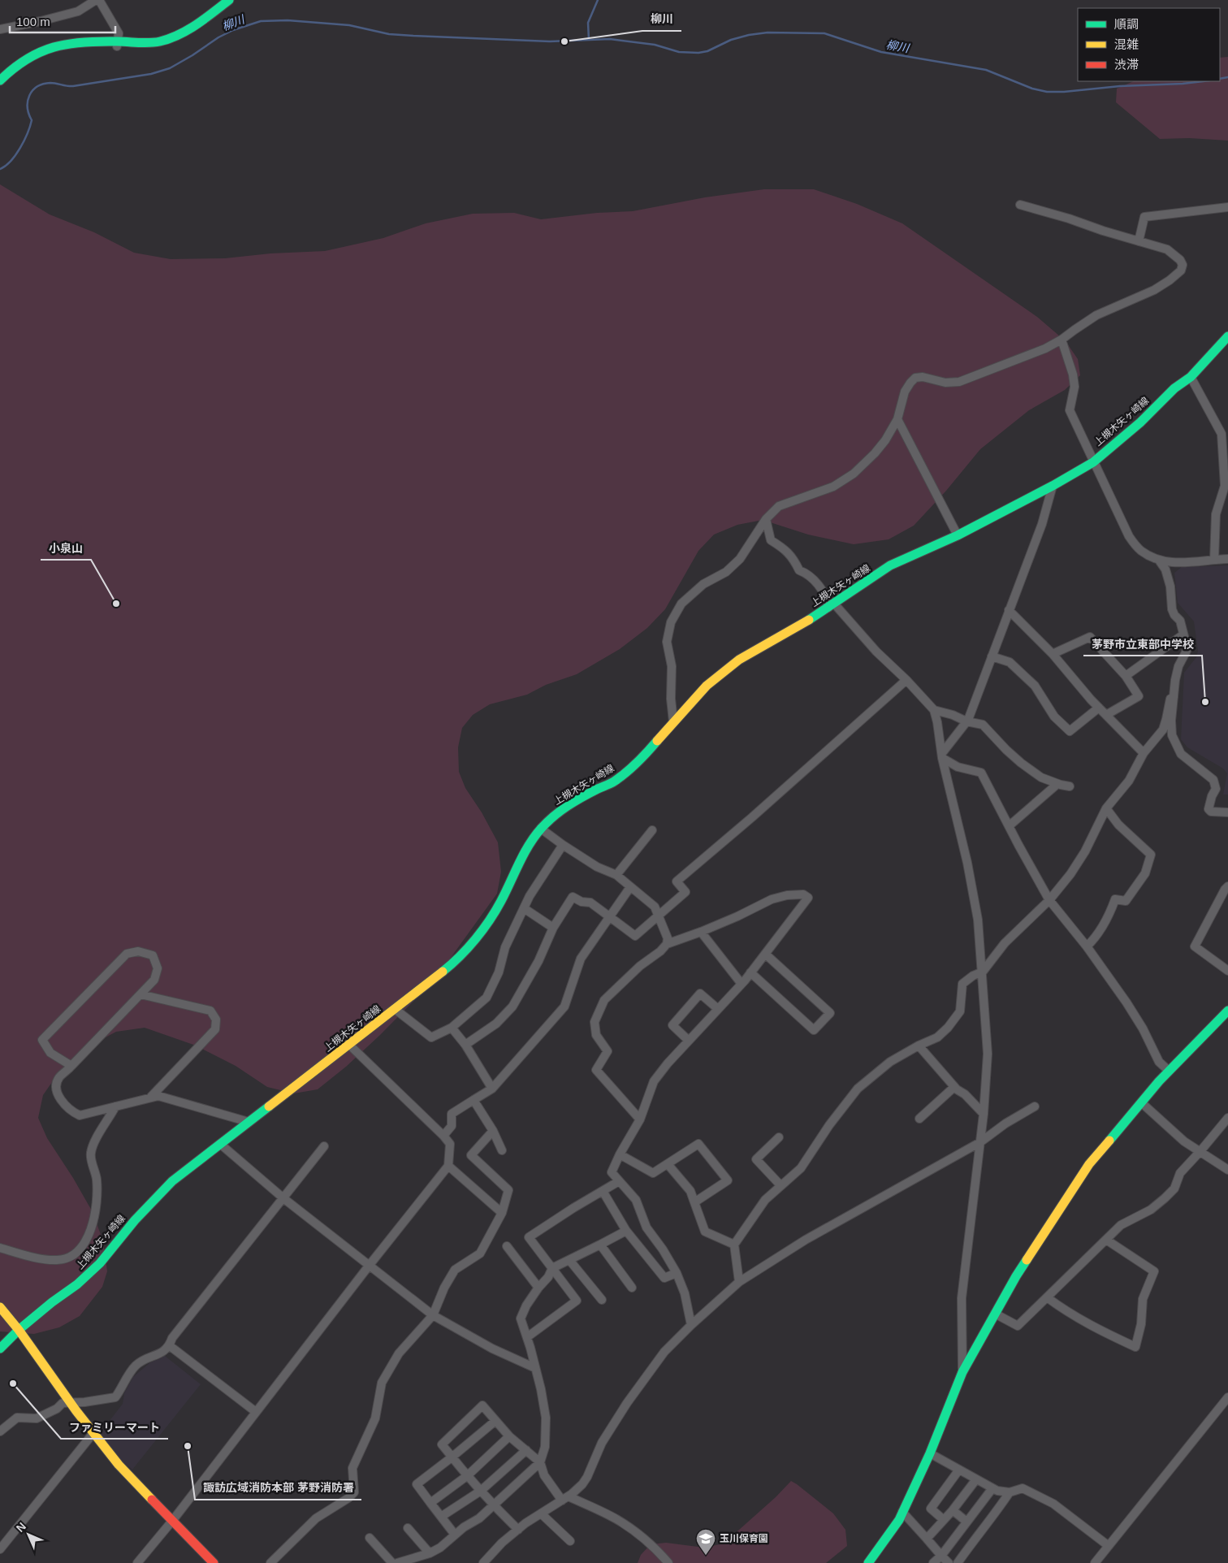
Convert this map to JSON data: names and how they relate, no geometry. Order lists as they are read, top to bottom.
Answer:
{
  "streets": {
    "main road": ["上槻木矢ヶ崎線"]
  },
  "water": ["柳川"],
  "places": {
    "other": [
      "柳川",
      "小泉山",
      "茅野市立東部中学校",
      "ファミリーマート",
      "諏訪広域消防本部 茅野消防署"
    ],
    "school or university": ["玉川保育園"]
  },
  "legend": ["順調", "混雑", "渋滞"],
  "scale_bar": "100 m",
  "north": "top left"
}
